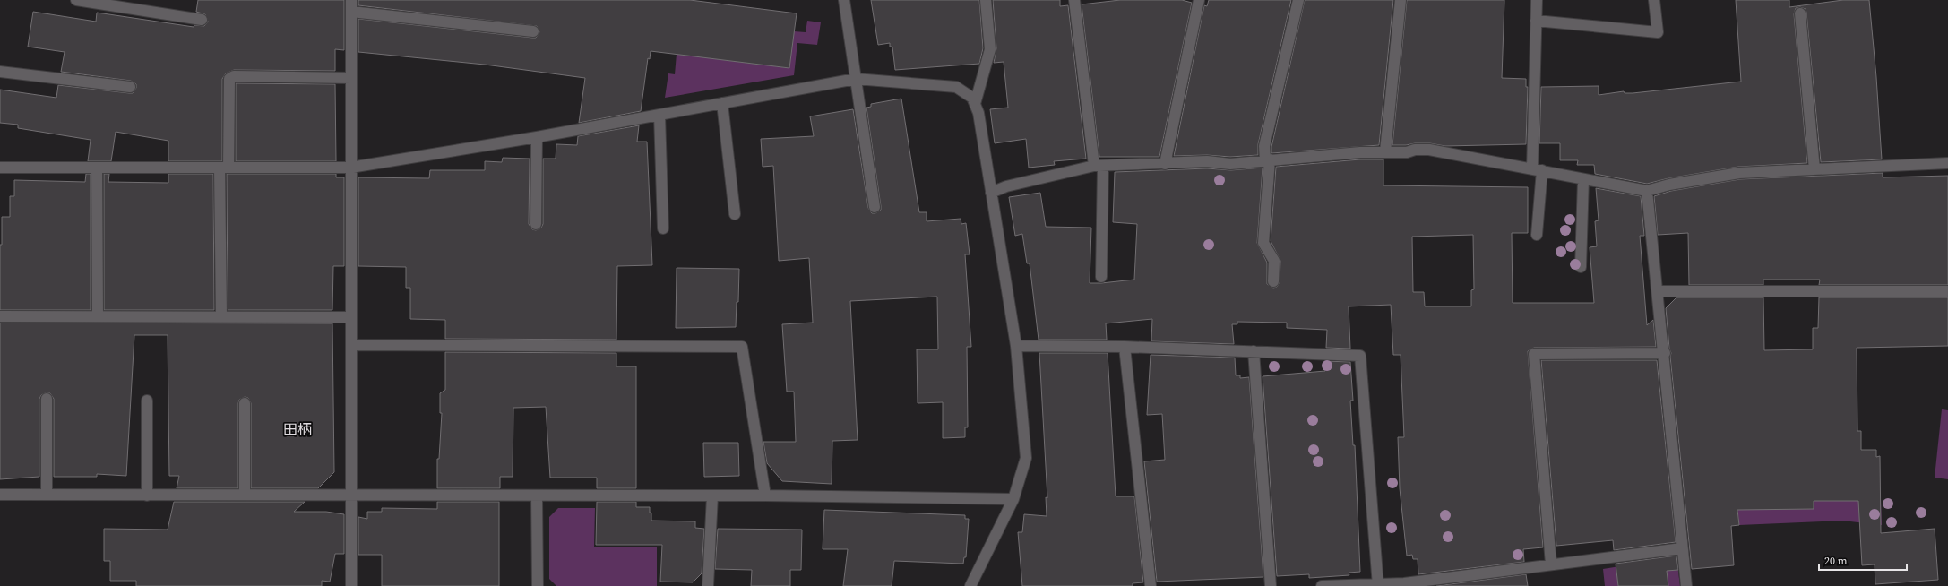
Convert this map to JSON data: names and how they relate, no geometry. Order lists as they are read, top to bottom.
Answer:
{
  "districts": ["田柄"],
  "scale_bar": "20 m"
}
